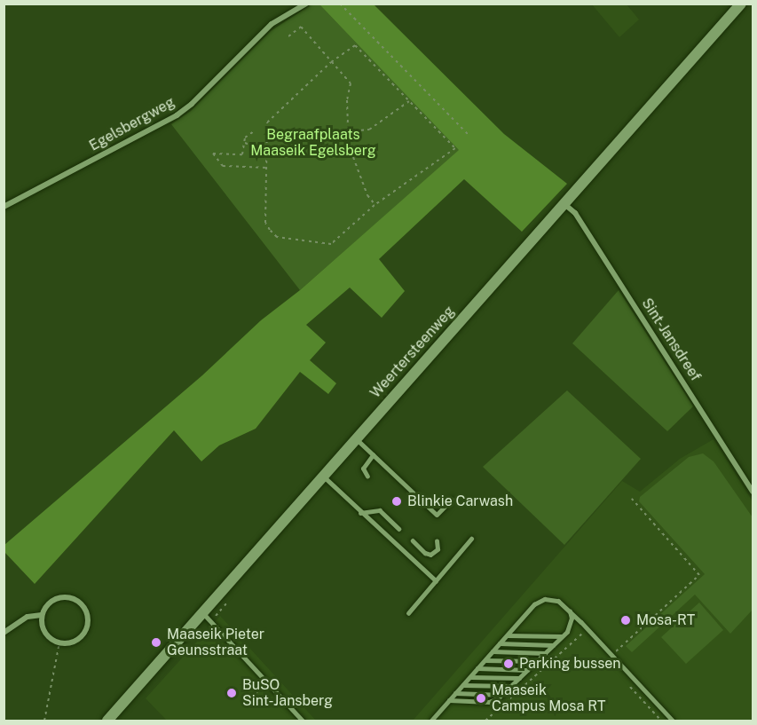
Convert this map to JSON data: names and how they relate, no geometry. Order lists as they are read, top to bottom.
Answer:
{
  "streets": {
    "main road": ["Weertersteenweg"],
    "street": ["Egelsbergweg", "Sint-Jansdreef"]
  },
  "crossings": [
    ["Sint-Jansdreef", "Weertersteenweg"]
  ],
  "parks": ["Begraafplaats Maaseik Egelsberg"],
  "places": [
    "Blinkie Carwash",
    "Mosa-RT",
    "Maaseik Pieter Geunsstraat",
    "Parking bussen",
    "BuSO Sint-Jansberg",
    "Maaseik Campus Mosa RT"
  ]
}
